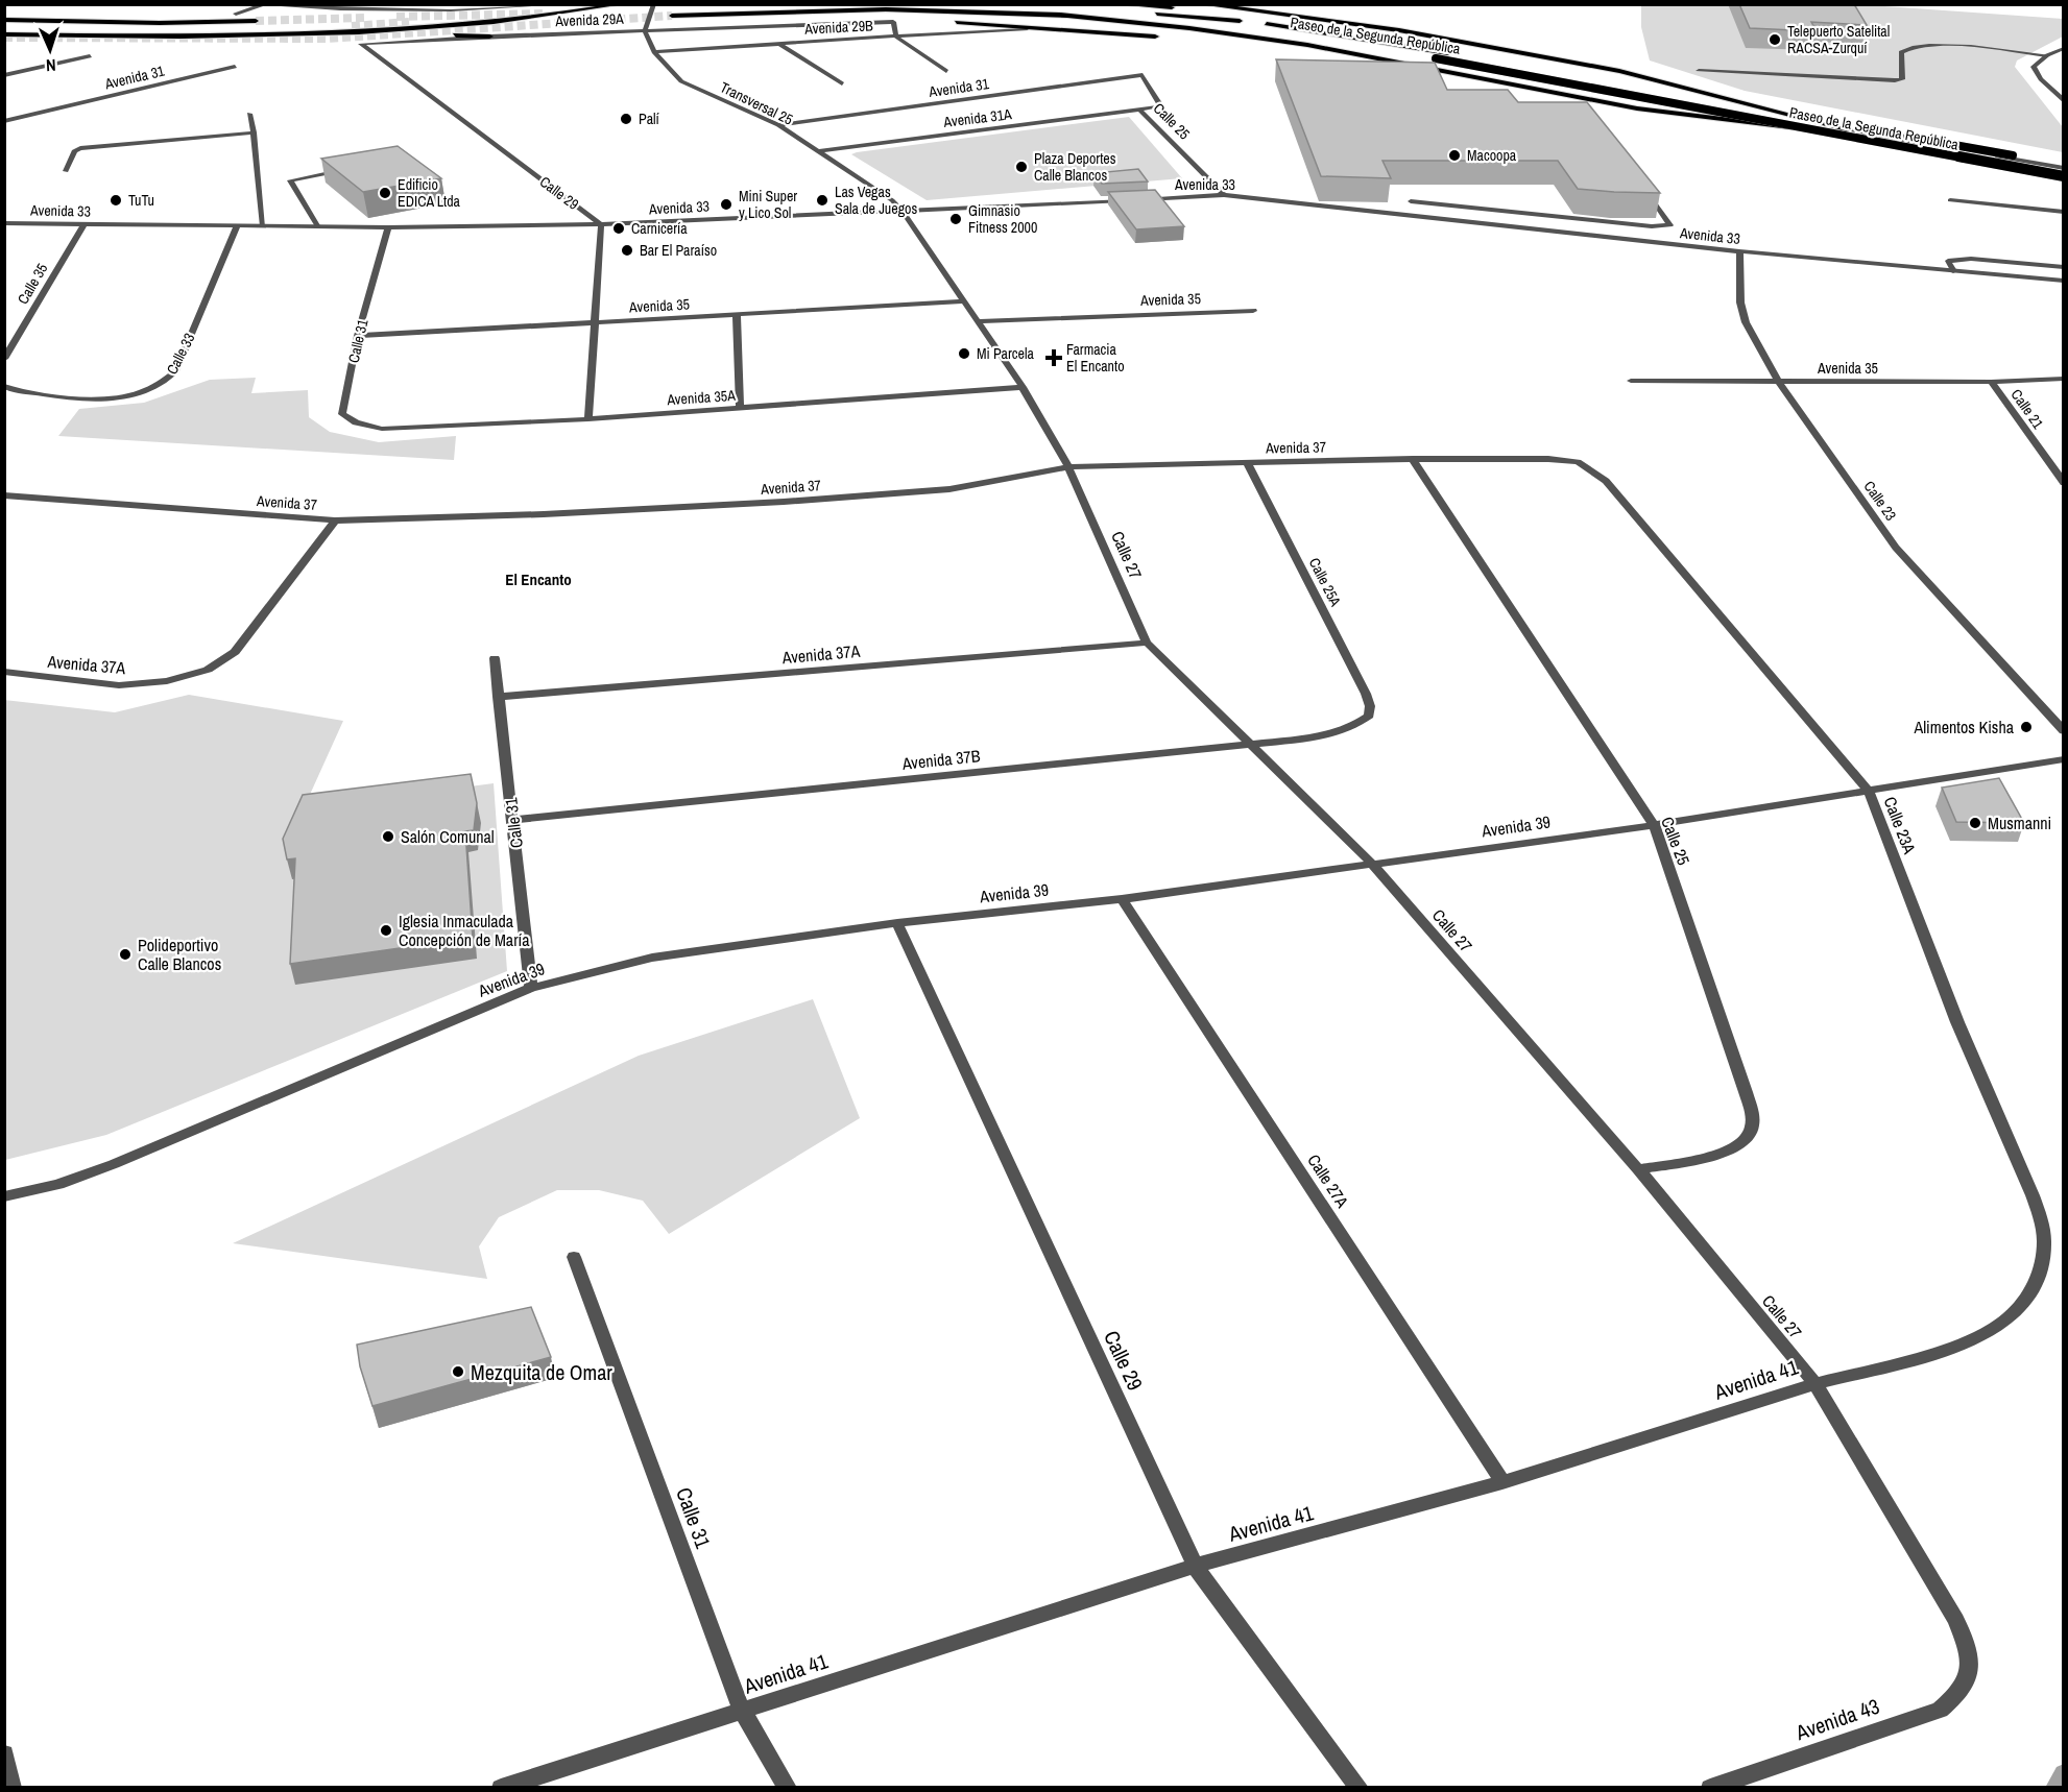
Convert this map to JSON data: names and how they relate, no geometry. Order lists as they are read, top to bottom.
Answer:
{
  "streets": {
    "highway": ["Paseo de la Segunda República"],
    "street": [
      "Avenida 29A",
      "Avenida 29B",
      "Avenida 31",
      "Transversal 25",
      "Avenida 31A",
      "Calle 25",
      "Avenida 33",
      "Calle 29",
      "Calle 35",
      "Avenida 35",
      "Calle 31",
      "Calle 33",
      "Avenida 35A",
      "Calle 21",
      "Avenida 37",
      "Calle 23",
      "Calle 27",
      "Calle 25A",
      "Avenida 37A",
      "Avenida 37B",
      "Calle 23A",
      "Avenida 39",
      "Calle 27A",
      "Avenida 41",
      "Avenida 43"
    ]
  },
  "crossings": [
    ["Avenida 29A", "Transversal 25"],
    ["Avenida 29A", "Calle 29"],
    ["Avenida 29B", "Transversal 25"],
    ["Avenida 31", "Transversal 25"],
    ["Avenida 31", "Calle 25"],
    ["Transversal 25", "Avenida 31A"],
    ["Transversal 25", "Avenida 33"],
    ["Transversal 25", "Calle 27"],
    ["Avenida 31A", "Calle 25"],
    ["Calle 25", "Avenida 33"],
    ["Calle 25", "Avenida 37"],
    ["Calle 25", "Calle 27"],
    ["Calle 25", "Avenida 39"],
    ["Avenida 33", "Calle 29"],
    ["Avenida 33", "Calle 35"],
    ["Avenida 33", "Calle 31"],
    ["Avenida 33", "Calle 33"],
    ["Avenida 33", "Calle 23"],
    ["Avenida 33", "Calle 27"],
    ["Calle 29", "Avenida 39"],
    ["Calle 29", "Avenida 41"],
    ["Avenida 35", "Calle 31"],
    ["Avenida 35", "Calle 21"],
    ["Avenida 35", "Calle 23"],
    ["Avenida 35", "Calle 27"],
    ["Calle 31", "Avenida 35A"],
    ["Calle 31", "Avenida 37A"],
    ["Calle 31", "Avenida 37B"],
    ["Calle 31", "Avenida 39"],
    ["Calle 31", "Avenida 41"],
    ["Avenida 35A", "Calle 27"],
    ["Avenida 37", "Calle 27"],
    ["Avenida 37", "Calle 25A"],
    ["Avenida 37", "Avenida 37A"],
    ["Avenida 37", "Calle 23A"],
    ["Calle 27", "Avenida 37A"],
    ["Calle 27", "Avenida 37B"],
    ["Calle 27", "Avenida 39"],
    ["Calle 27", "Avenida 41"],
    ["Calle 27", "Avenida 43"],
    ["Calle 25A", "Avenida 37B"],
    ["Calle 23A", "Avenida 39"],
    ["Calle 23A", "Avenida 41"],
    ["Avenida 39", "Calle 27A"],
    ["Calle 27A", "Avenida 41"]
  ],
  "districts": ["El Encanto"],
  "places": {
    "other": [
      "Telepuerto Satelital RACSA-Zurquí",
      "Palí",
      "Macoopa",
      "Plaza Deportes Calle Blancos",
      "Edificio EDICA Ltda",
      "TuTu",
      "Las Vegas Sala de Juegos",
      "Mini Super y Lico Sol",
      "Gimnasio Fitness 2000",
      "Carnicería",
      "Bar El Paraíso",
      "Mi Parcela",
      "Alimentos Kisha",
      "Musmanni",
      "Salón Comunal",
      "Iglesia Inmaculada Concepción de María",
      "Polideportivo Calle Blancos",
      "Mezquita de Omar"
    ],
    "health": ["Farmacia El Encanto"]
  },
  "north": "bottom"
}
